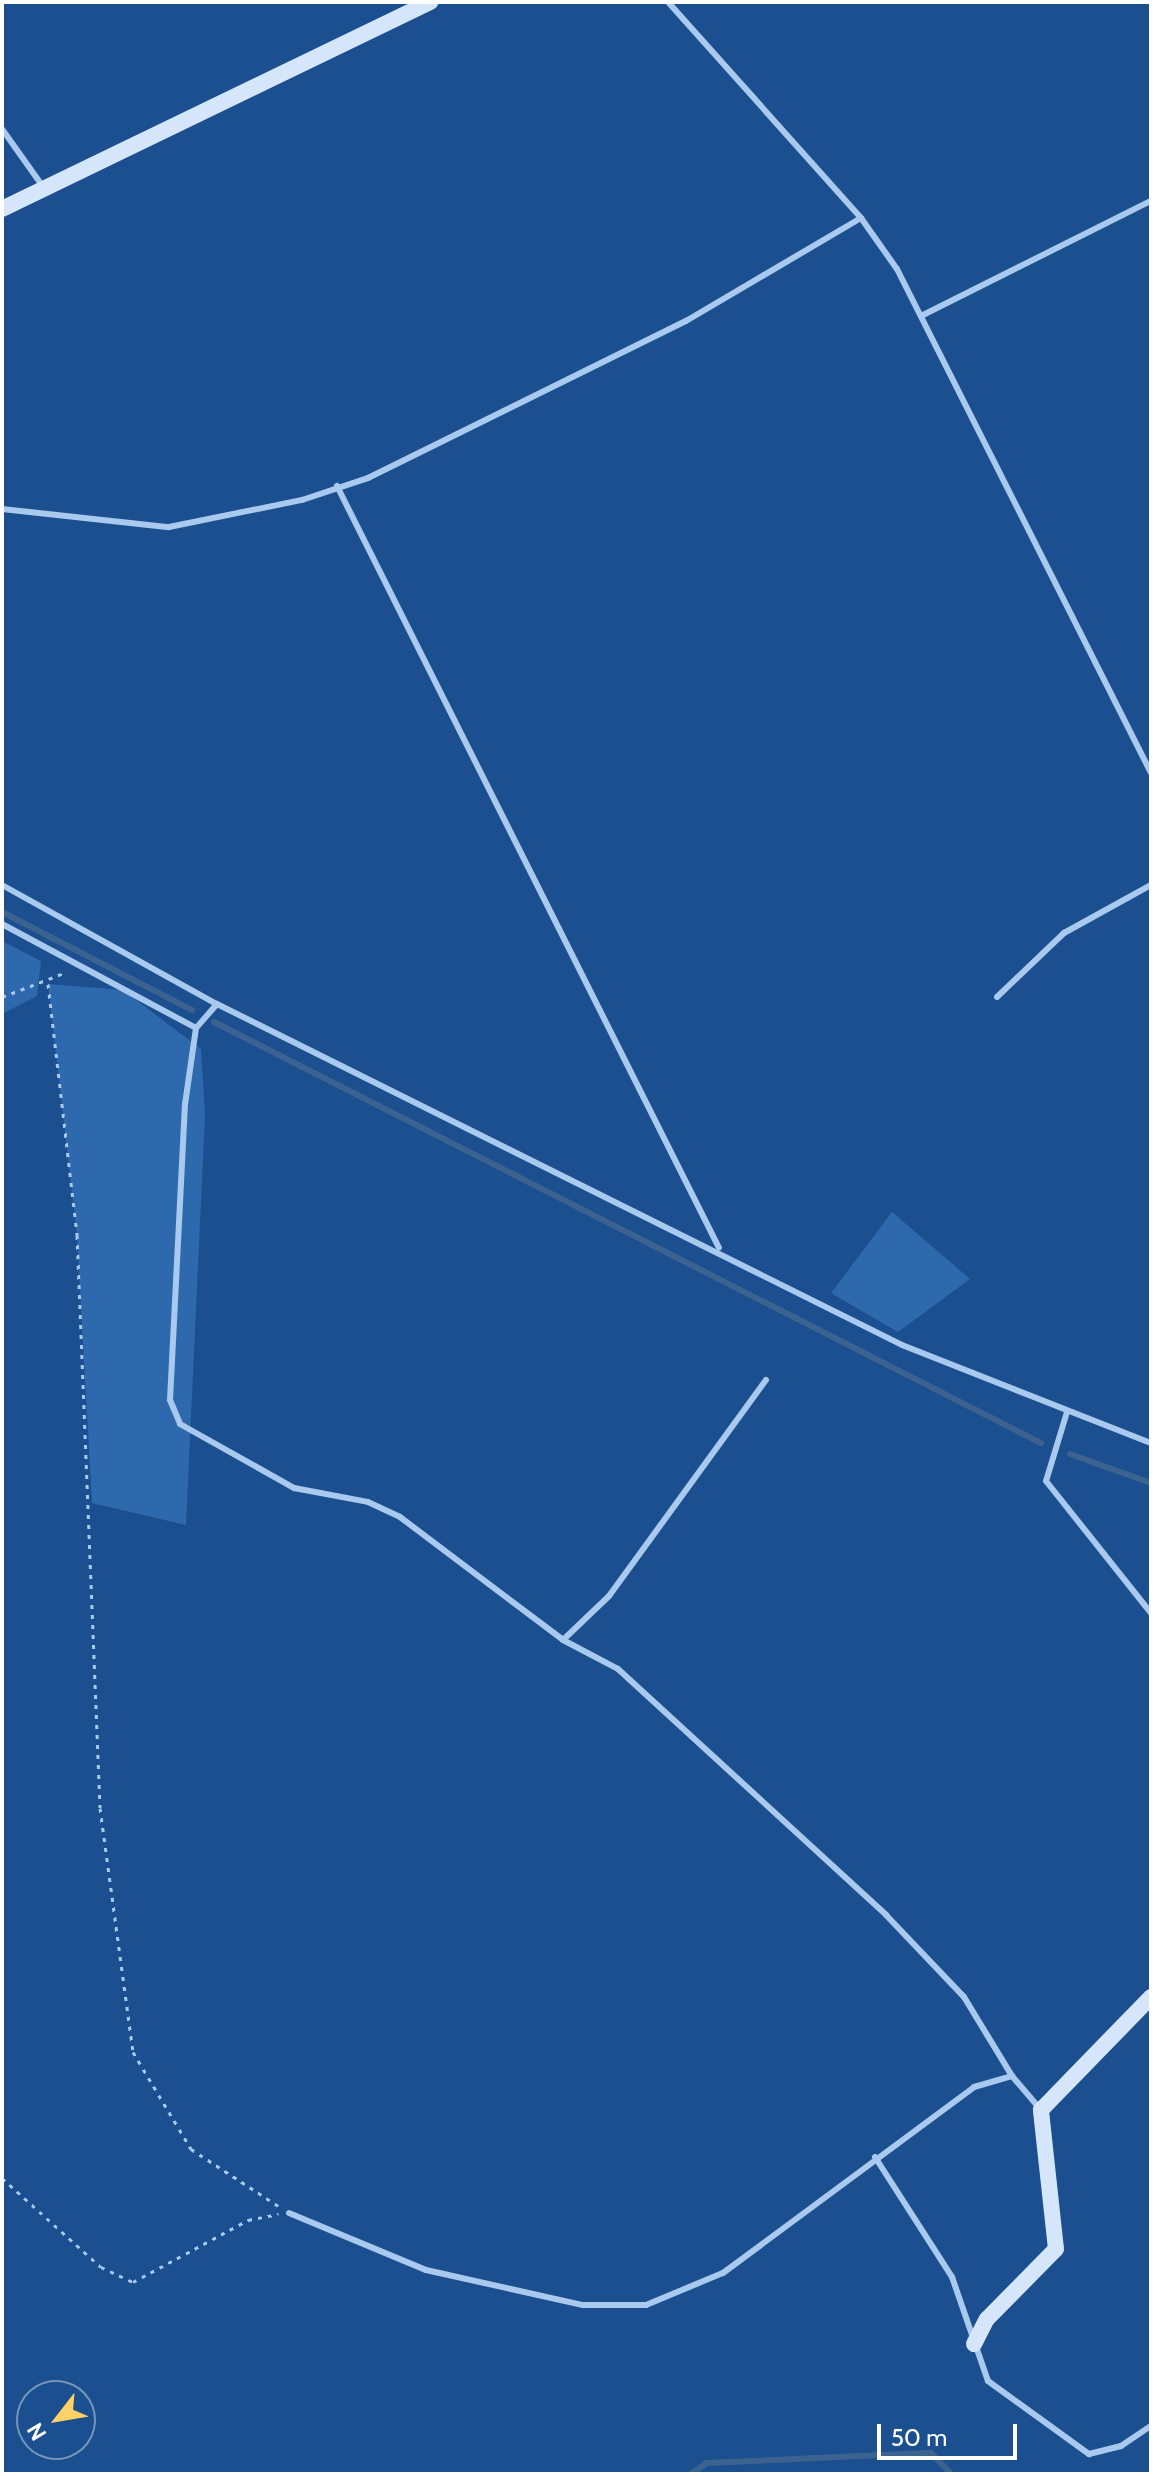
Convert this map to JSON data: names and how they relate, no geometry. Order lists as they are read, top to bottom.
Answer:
{
  "scale_bar": "50 m",
  "north": "bottom left"
}
